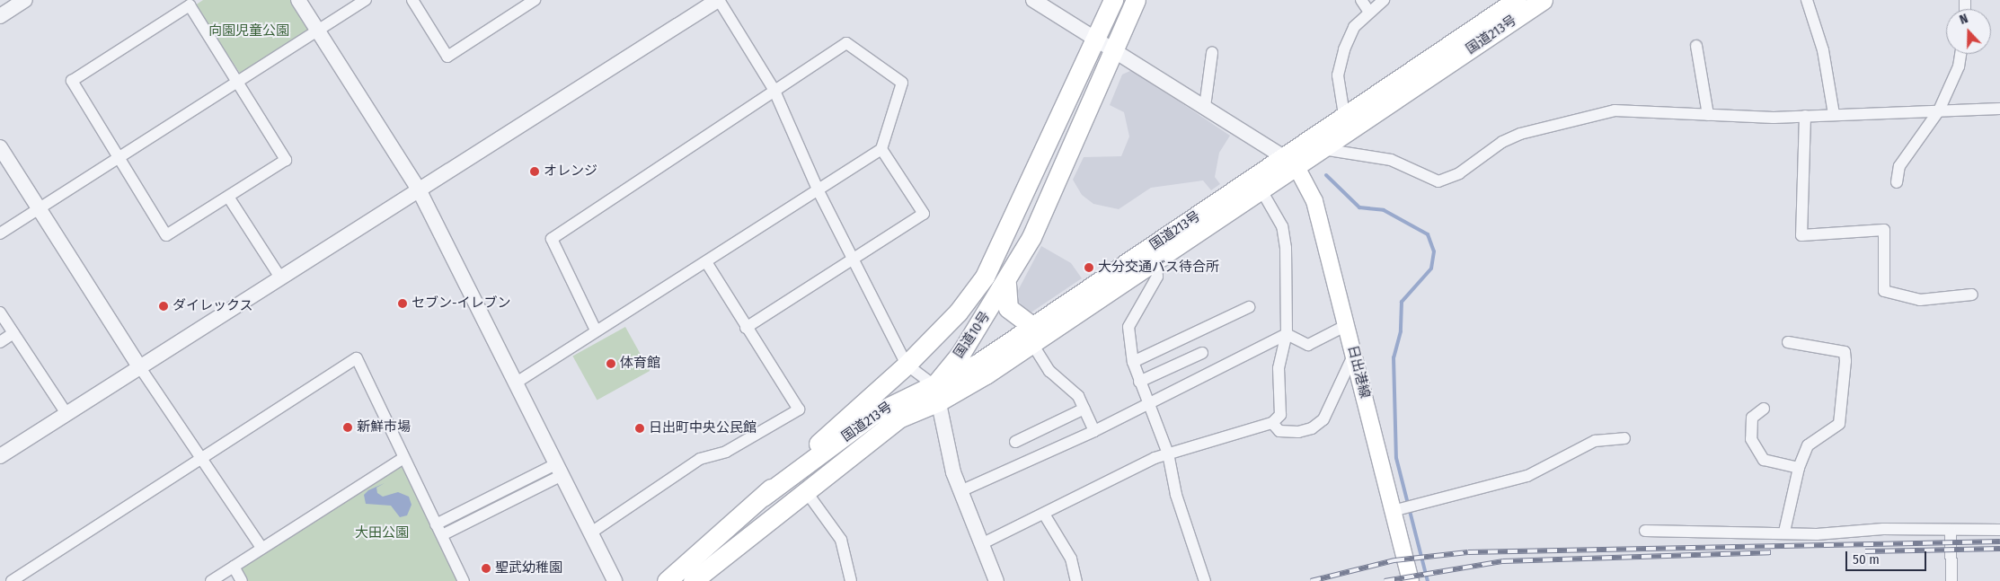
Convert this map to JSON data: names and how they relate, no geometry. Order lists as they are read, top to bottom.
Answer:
{
  "streets": {
    "highway": ["国道213号", "国道10号"],
    "main road": ["日出港線"]
  },
  "crossings": [
    ["国道213号", "国道10号"],
    ["国道213号", "日出港線"]
  ],
  "parks": ["向園児童公園", "大田公園"],
  "places": [
    "オレンジ",
    "大分交通バス待合所",
    "セブン-イレブン",
    "ダイレックス",
    "体育館",
    "新鮮市場",
    "日出町中央公民館",
    "聖武幼稚園"
  ],
  "scale_bar": "50 m",
  "north": "top"
}
